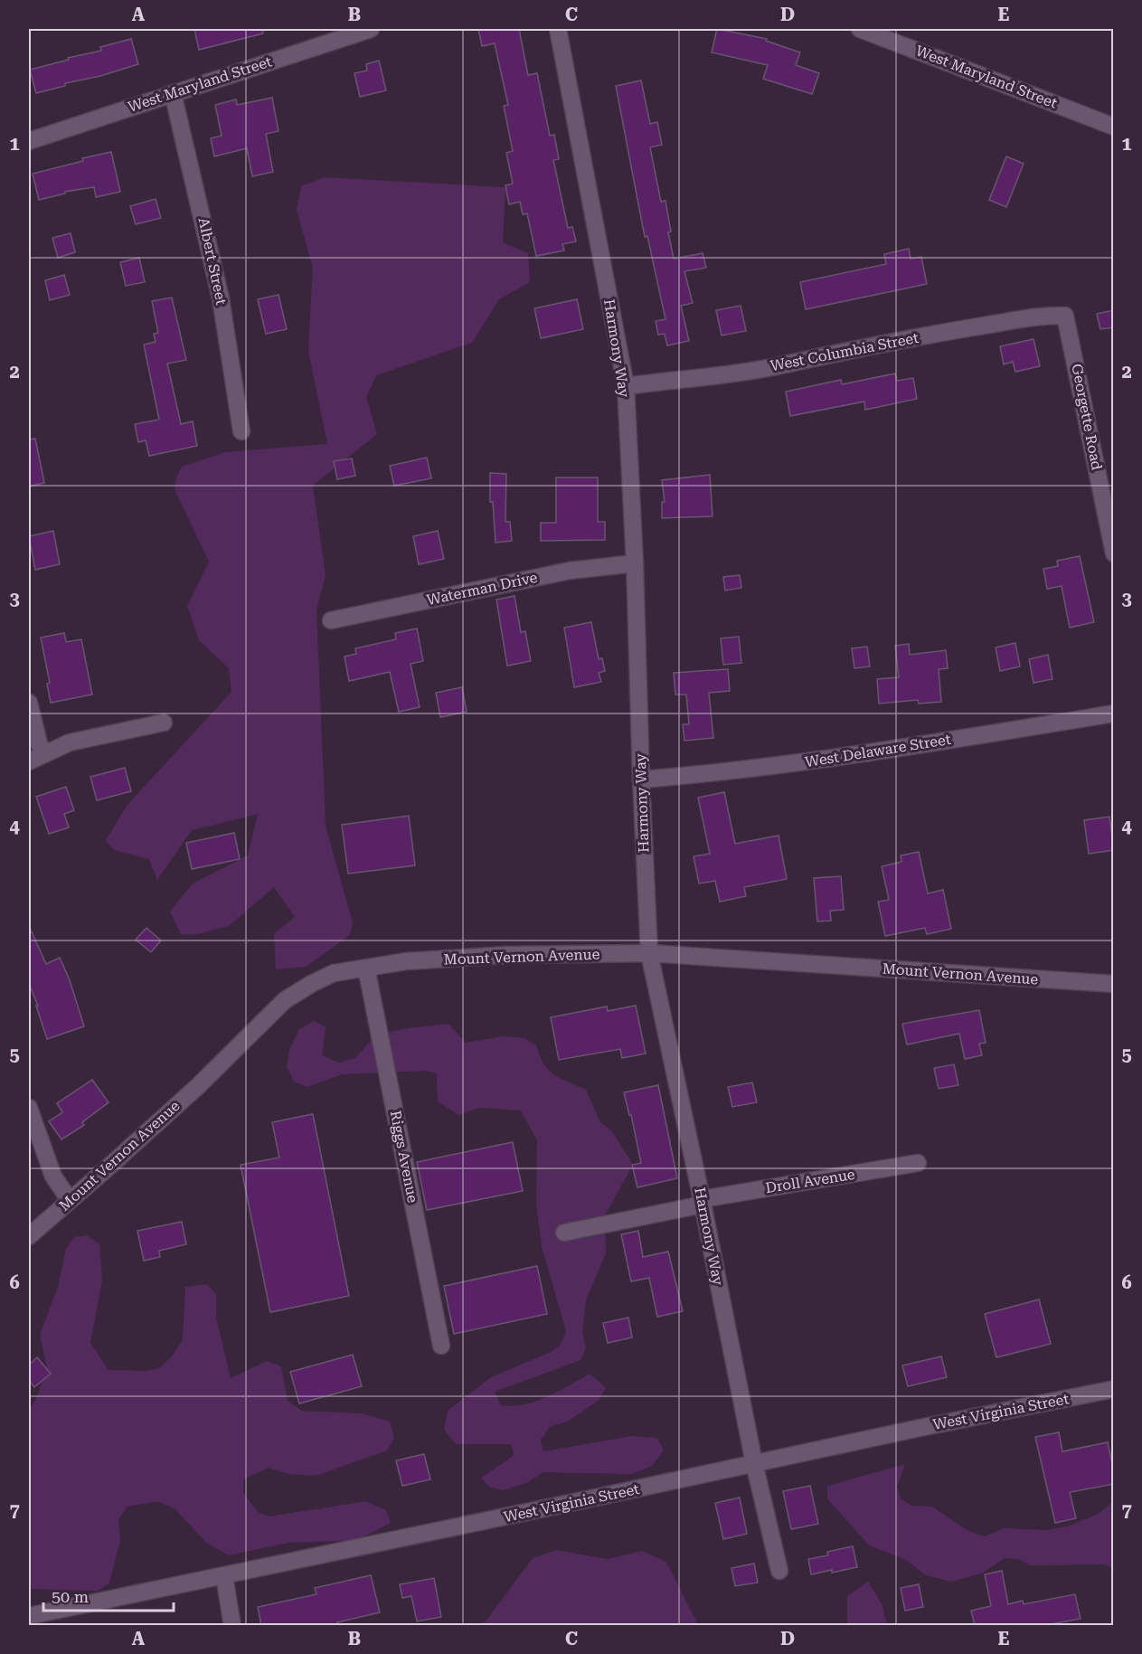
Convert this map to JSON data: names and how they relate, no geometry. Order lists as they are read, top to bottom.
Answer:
{
  "streets": {
    "street": [
      "West Maryland Street",
      "Albert Street",
      "Harmony Way",
      "West Columbia Street",
      "Georgette Road",
      "Waterman Drive",
      "West Delaware Street",
      "Mount Vernon Avenue",
      "Riggs Avenue",
      "Droll Avenue",
      "West Virginia Street"
    ]
  },
  "crossings": [
    ["West Maryland Street", "Albert Street"],
    ["Harmony Way", "West Columbia Street"],
    ["Harmony Way", "Waterman Drive"],
    ["Harmony Way", "West Delaware Street"],
    ["Harmony Way", "Mount Vernon Avenue"],
    ["Harmony Way", "Droll Avenue"],
    ["Harmony Way", "West Virginia Street"],
    ["West Columbia Street", "Georgette Road"],
    ["Mount Vernon Avenue", "Riggs Avenue"]
  ],
  "scale_bar": "50 m",
  "grid": {
    "columns": [
      "A",
      "B",
      "C",
      "D",
      "E"
    ],
    "rows": [
      "1",
      "2",
      "3",
      "4",
      "5",
      "6",
      "7"
    ]
  }
}
